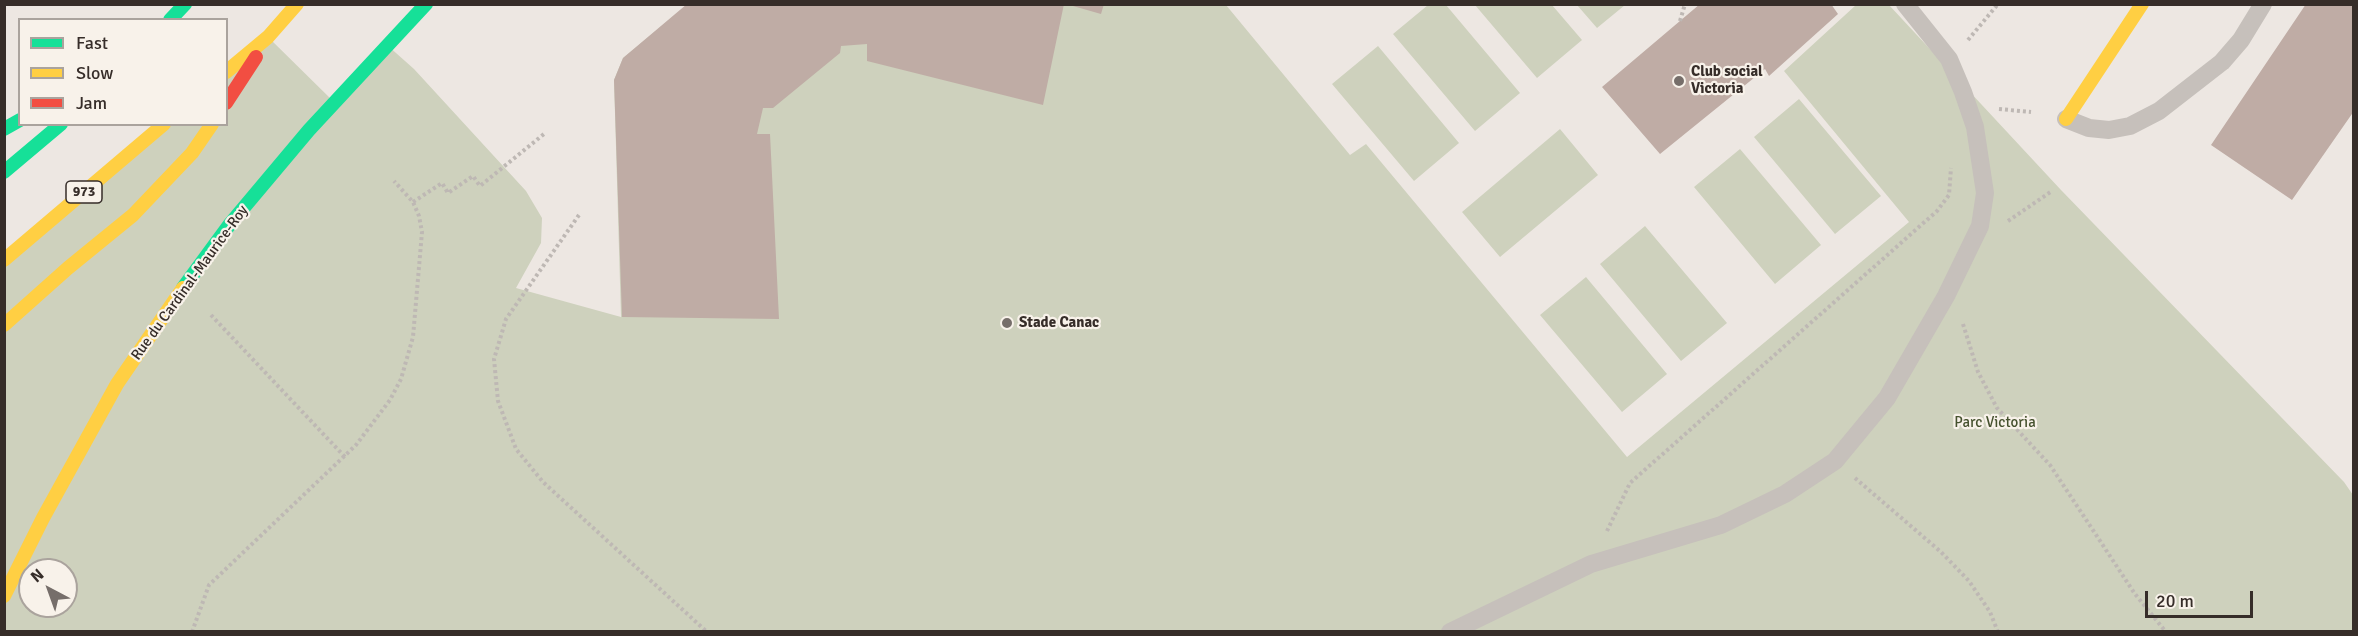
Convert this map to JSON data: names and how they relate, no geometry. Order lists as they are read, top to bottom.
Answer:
{
  "streets": {
    "main road": ["973", "Rue du Cardinal-Maurice-Roy"]
  },
  "parks": ["Parc Victoria"],
  "places": ["Club social Victoria", "Stade Canac"],
  "legend": ["Fast", "Slow", "Jam"],
  "scale_bar": "20 m",
  "north": "top left"
}
